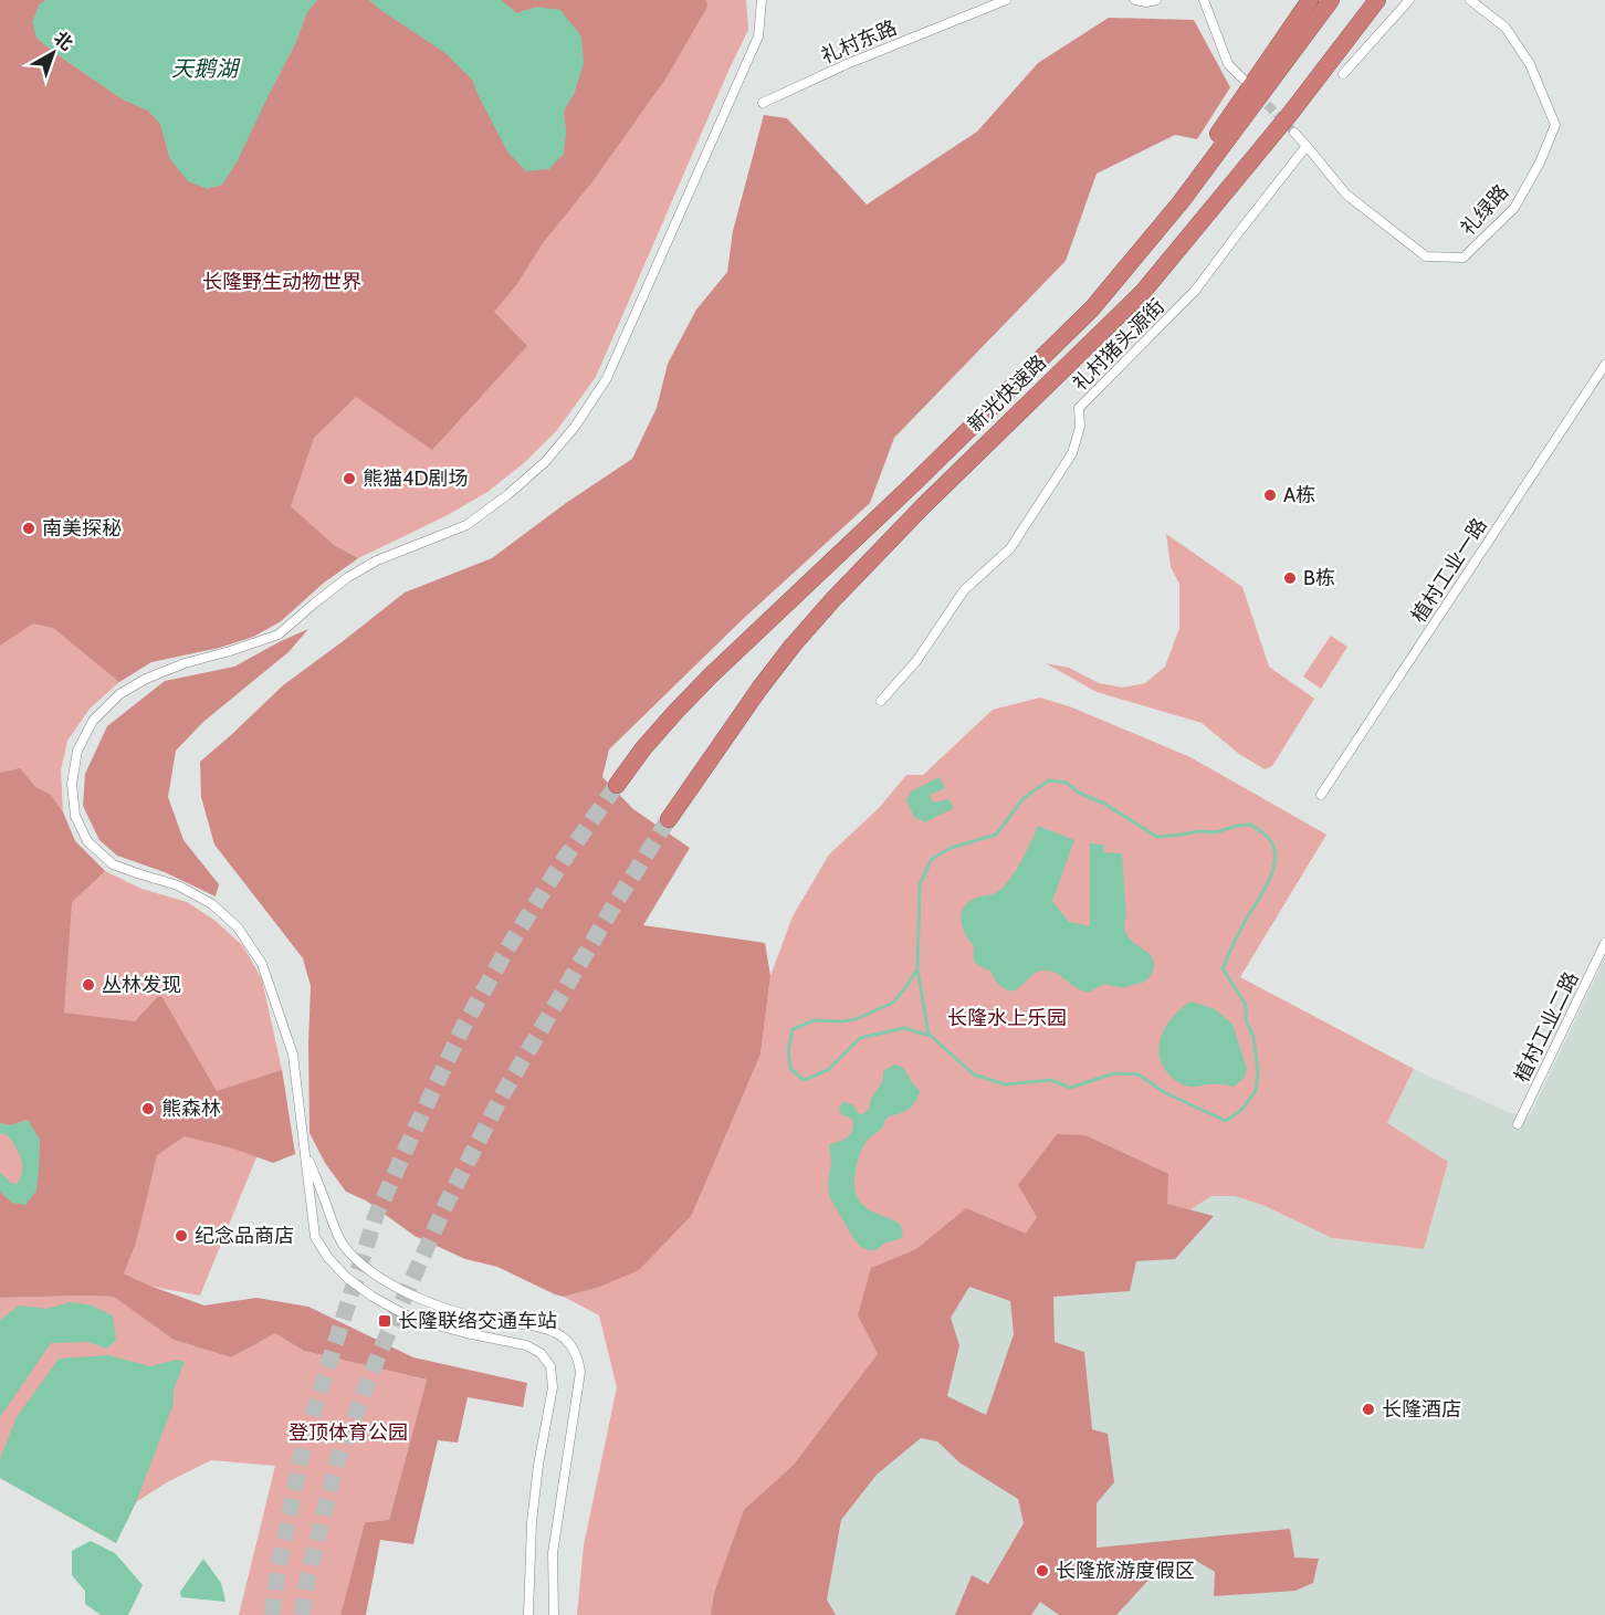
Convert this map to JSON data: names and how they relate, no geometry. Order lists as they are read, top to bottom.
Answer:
{
  "streets": {
    "highway": ["新光快速路"],
    "street": [
      "礼村东路",
      "礼绿路",
      "礼村猪头源街",
      "植村工业一路",
      "植村工业二路"
    ]
  },
  "crossings": [
    ["礼绿路", "礼村猪头源街"]
  ],
  "water": ["天鹅湖"],
  "parks": ["长隆野生动物世界", "长隆水上乐园", "登顶体育公园"],
  "places": {
    "other": [
      "熊猫4D剧场",
      "A栋",
      "南美探秘",
      "B栋",
      "丛林发现",
      "熊森林",
      "纪念品商店",
      "长隆酒店",
      "长隆旅游度假区"
    ],
    "transit": ["长隆联络交通车站"]
  },
  "north": "top right"
}
